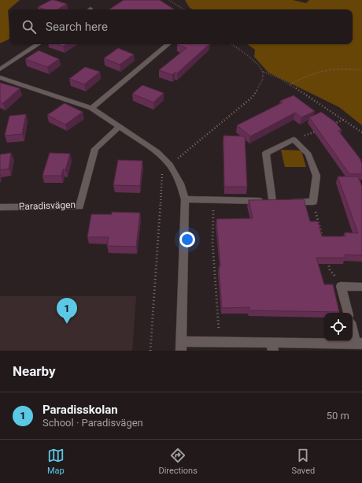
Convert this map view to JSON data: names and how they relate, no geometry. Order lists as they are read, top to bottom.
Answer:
{
  "streets": {
    "street": ["Paradisvägen"]
  },
  "page": {
    "search": "Search here",
    "pins": "1",
    "heading": "Nearby",
    "list": [
      {
        "mark": "1",
        "name": "Paradisskolan",
        "note": "School · Paradisvägen",
        "value": "50 m"
      }
    ],
    "nav": ["Map", "Directions", "Saved"]
  }
}
